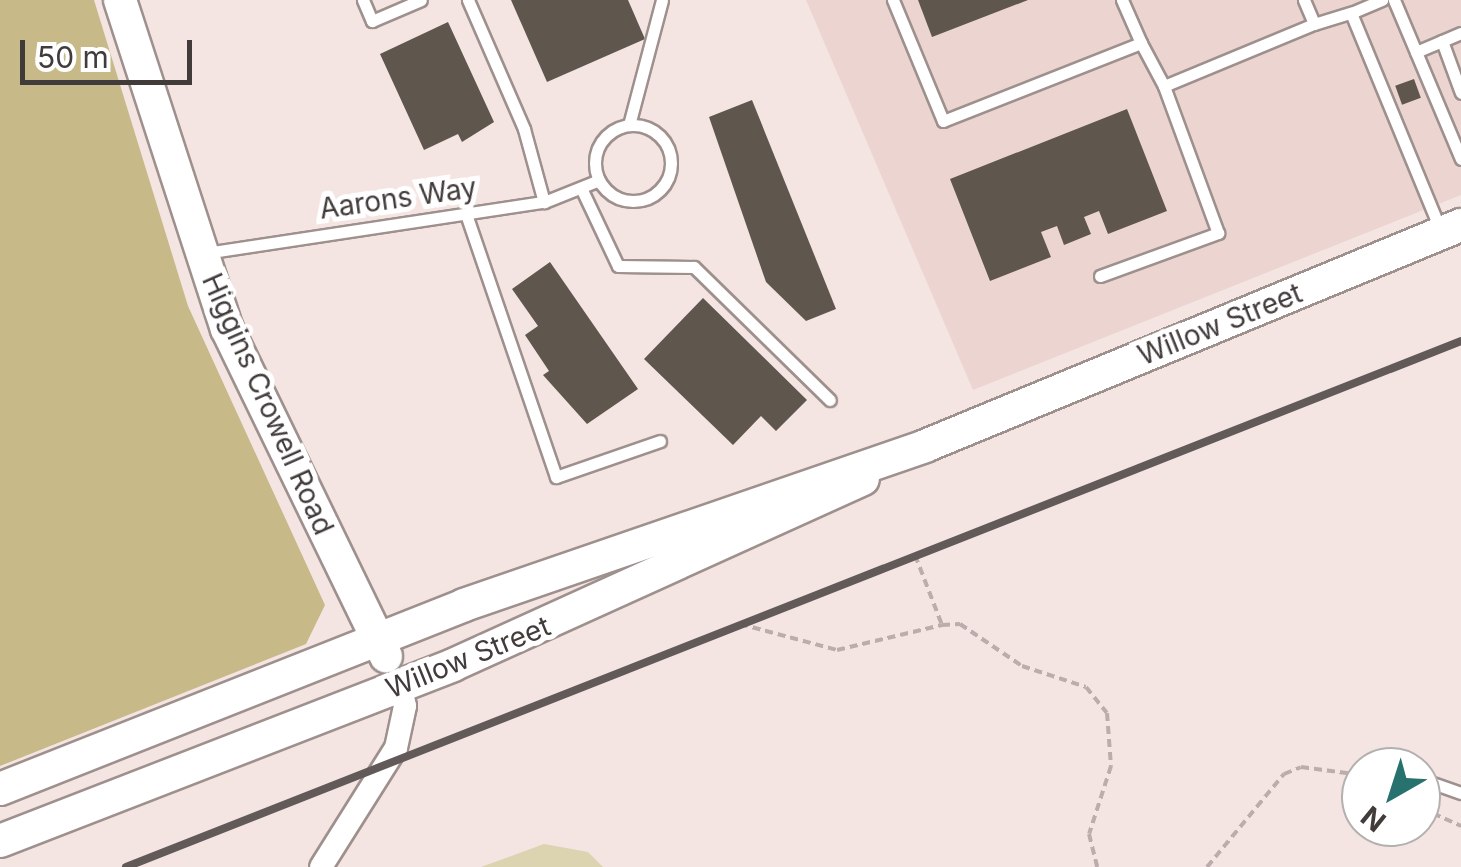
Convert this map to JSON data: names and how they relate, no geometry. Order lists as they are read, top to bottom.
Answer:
{
  "streets": {
    "main road": ["Willow Street", "Higgins Crowell Road"],
    "lane": ["Aarons Way"]
  },
  "crossings": [
    ["Aarons Way", "Higgins Crowell Road"],
    ["Willow Street", "Higgins Crowell Road"]
  ],
  "scale_bar": "50 m",
  "north": "bottom left"
}
